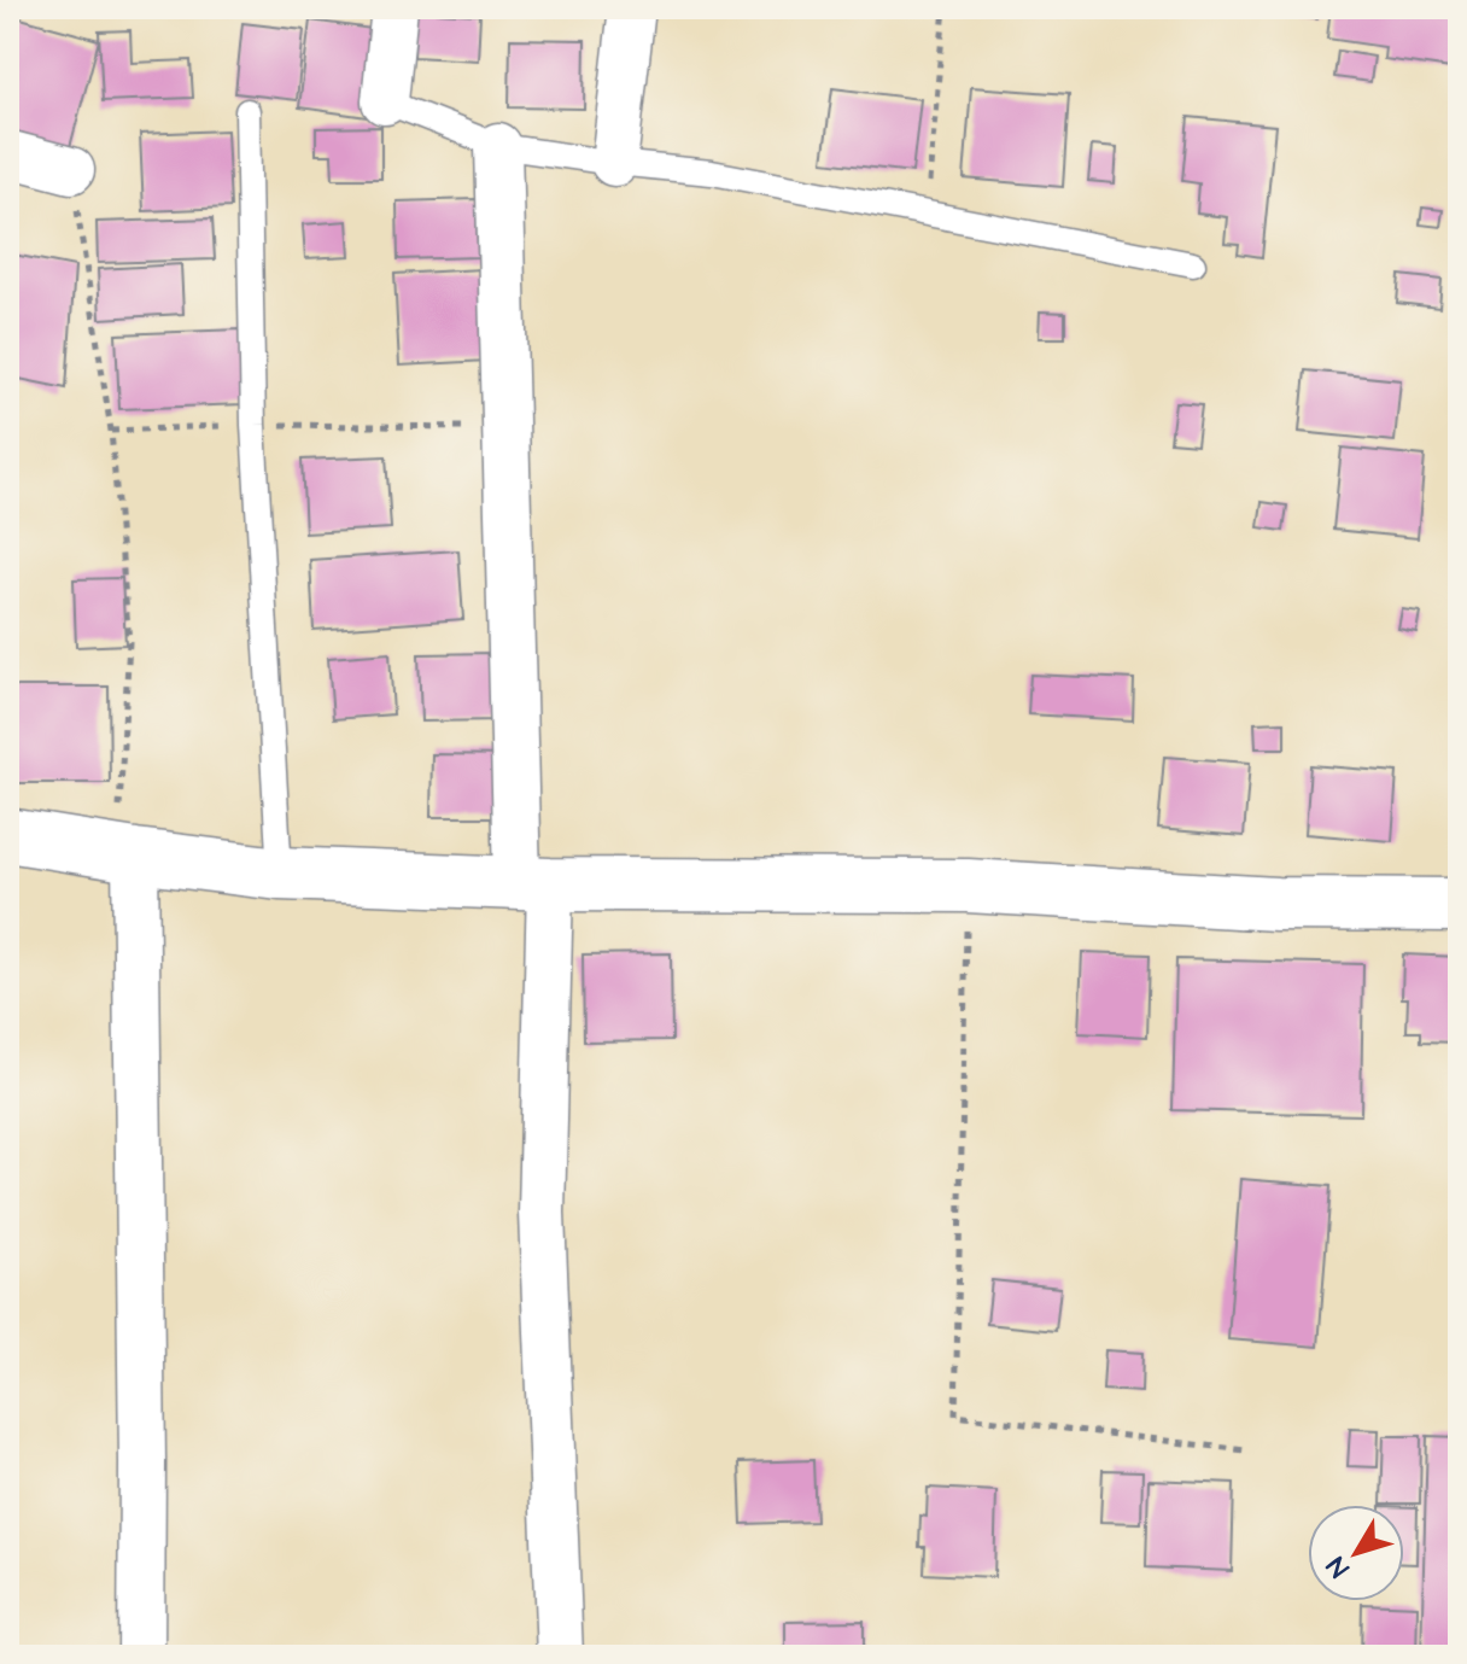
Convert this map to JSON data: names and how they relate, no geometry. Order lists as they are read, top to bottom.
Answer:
{
  "north": "bottom left"
}
